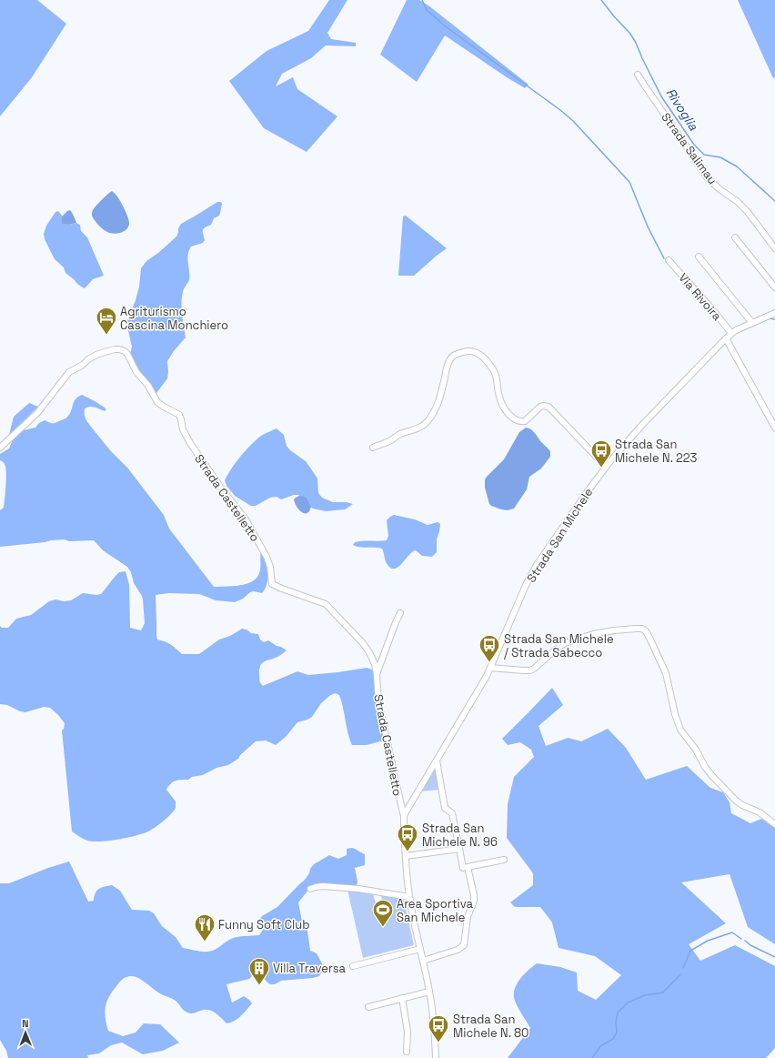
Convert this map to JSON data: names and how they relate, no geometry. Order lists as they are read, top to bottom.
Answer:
{
  "streets": {
    "street": [
      "Strada Salimau",
      "Via Rivoira",
      "Strada Castelletto",
      "Strada San Michele"
    ]
  },
  "crossings": [
    ["Via Rivoira", "Strada San Michele"],
    ["Strada Castelletto", "Strada San Michele"]
  ],
  "water": ["Rivoglia"],
  "places": {
    "hotel": ["Agriturismo Cascina Monchiero"],
    "bus stop": [
      "Strada San Michele N. 223",
      "Strada San Michele / Strada Sabecco",
      "Strada San Michele N. 96",
      "Strada San Michele N. 80"
    ],
    "sports": ["Area Sportiva San Michele"],
    "restaurant": ["Funny Soft Club"],
    "building": ["Villa Traversa"]
  },
  "north": "top"
}
